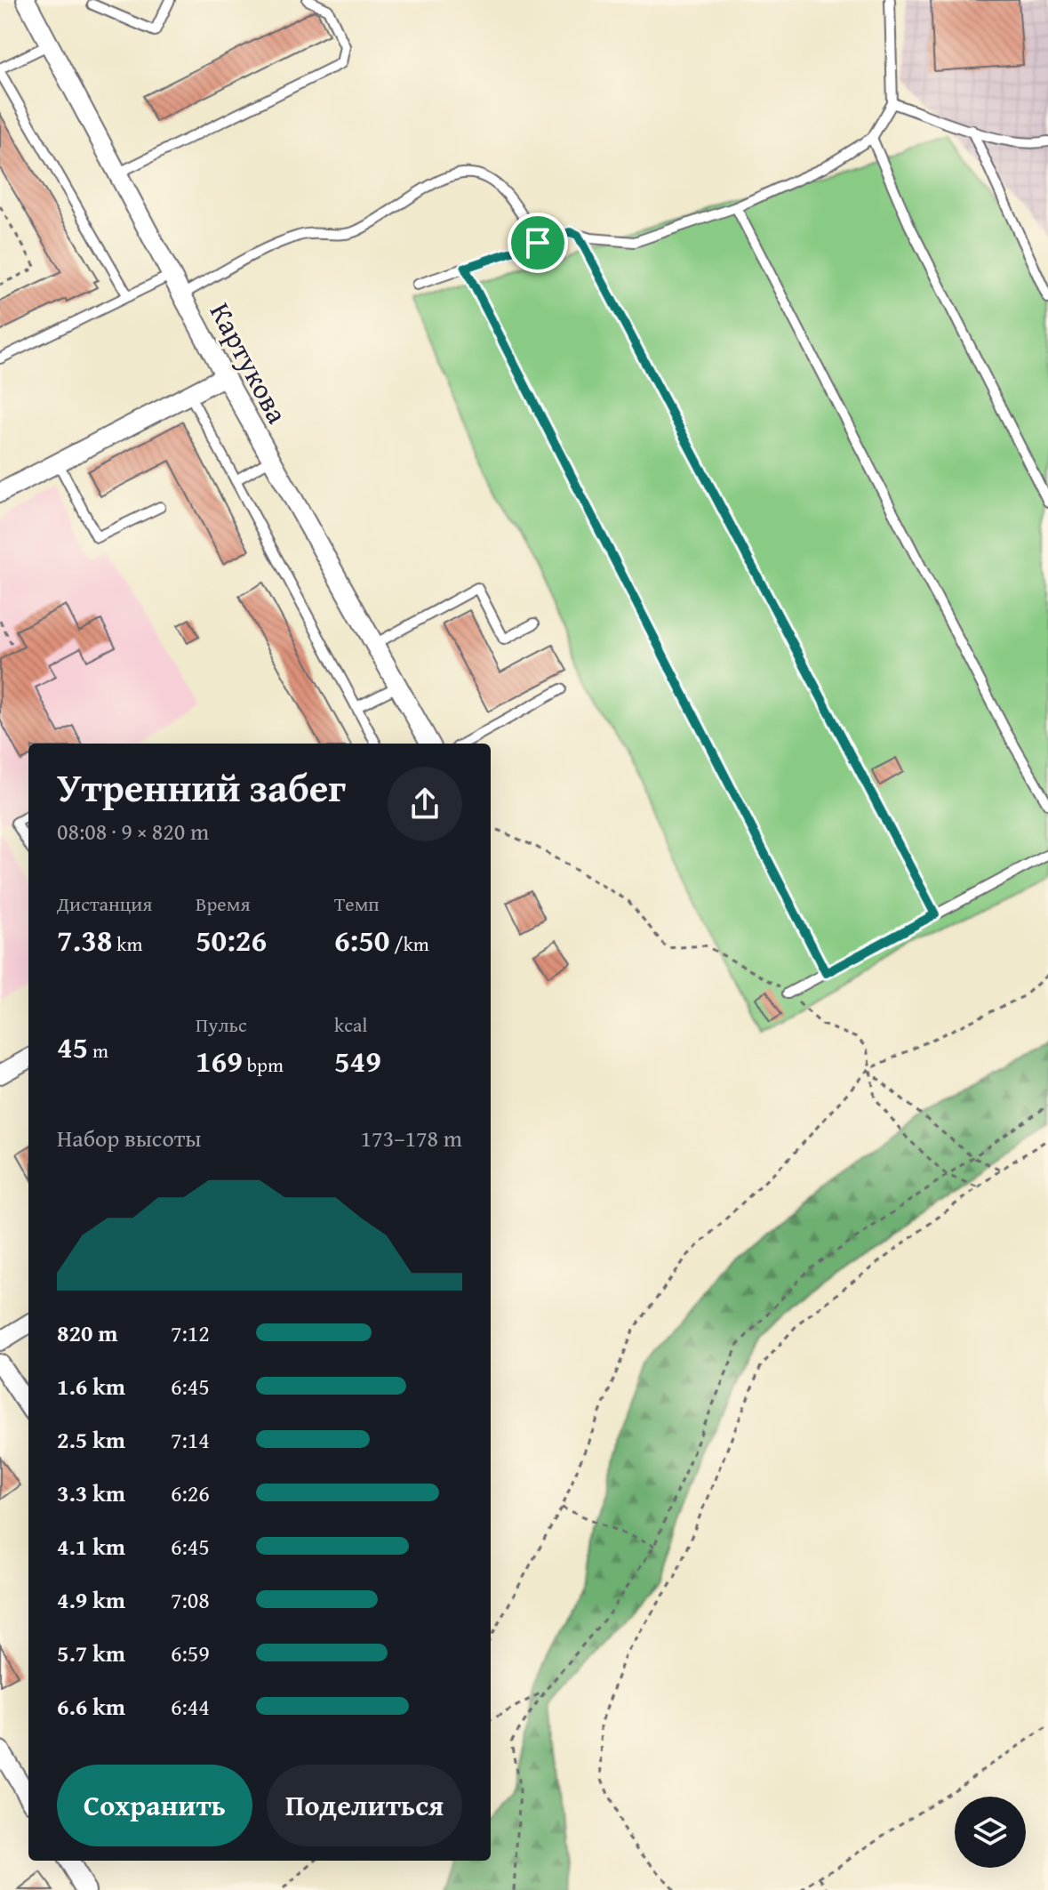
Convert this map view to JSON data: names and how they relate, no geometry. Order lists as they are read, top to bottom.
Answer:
{
  "streets": {
    "street": ["Картукова"]
  },
  "page": {
    "heading": ["Утренний забег", "08:08 · 9 × 820 m"],
    "stats": [
      ["Дистанция", "7.38 km"],
      ["Время", "50:26"],
      ["Темп", "6:50 /km"],
      ["45 m"],
      ["Пульс", "169 bpm"],
      ["kcal", "549"]
    ],
    "chart": ["Набор высоты", "173–178 m"],
    "list": [
      {
        "name": "820 m",
        "note": "7:12"
      },
      {
        "name": "1.6 km",
        "note": "6:45"
      },
      {
        "name": "2.5 km",
        "note": "7:14"
      },
      {
        "name": "3.3 km",
        "note": "6:26"
      },
      {
        "name": "4.1 km",
        "note": "6:45"
      },
      {
        "name": "4.9 km",
        "note": "7:08"
      },
      {
        "name": "5.7 km",
        "note": "6:59"
      },
      {
        "name": "6.6 km",
        "note": "6:44"
      }
    ],
    "buttons": ["Сохранить", "Поделиться"]
  }
}
